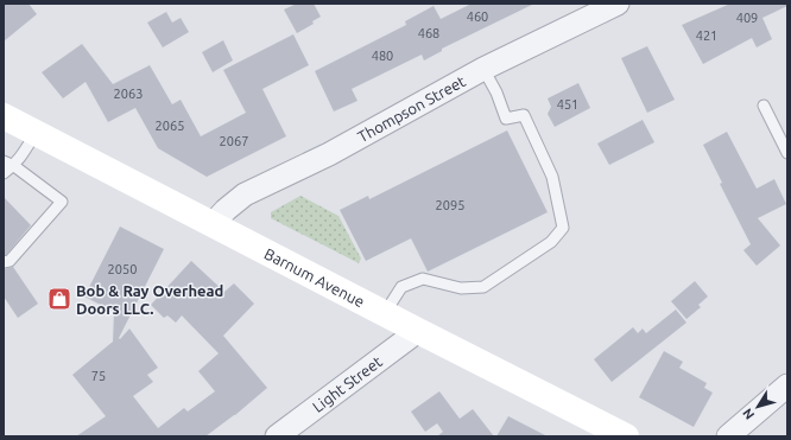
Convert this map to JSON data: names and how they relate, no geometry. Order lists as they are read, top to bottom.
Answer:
{
  "streets": {
    "main road": ["Barnum Avenue"],
    "street": ["Thompson Street", "Light Street"]
  },
  "crossings": [
    ["Thompson Street", "Barnum Avenue"],
    ["Barnum Avenue", "Light Street"]
  ],
  "places": {
    "shop": ["Bob & Ray Overhead Doors LLC."]
  },
  "house_numbers": [
    "460",
    "409",
    "468",
    "421",
    "480",
    "2063",
    "451",
    "2065",
    "2067",
    "2095",
    "2050",
    "75"
  ],
  "north": "bottom left"
}
